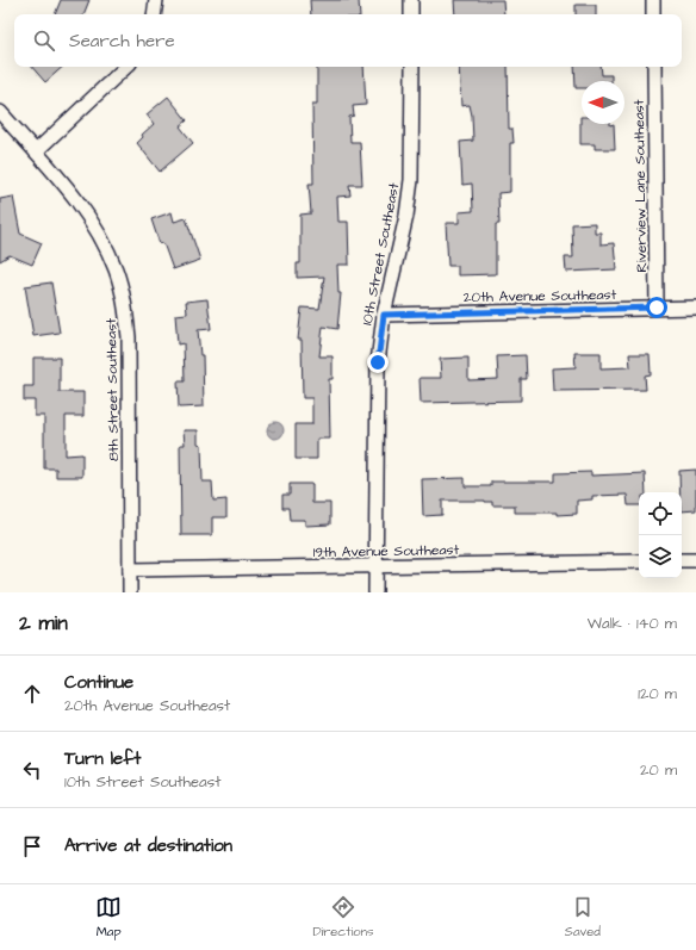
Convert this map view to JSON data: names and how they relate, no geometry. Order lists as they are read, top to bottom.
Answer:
{
  "streets": {
    "street": [
      "Riverview Lane Southeast",
      "10th Street Southeast",
      "20th Avenue Southeast",
      "8th Street Southeast",
      "19th Avenue Southeast"
    ]
  },
  "crossings": [
    ["Riverview Lane Southeast", "20th Avenue Southeast"],
    ["10th Street Southeast", "20th Avenue Southeast"],
    ["10th Street Southeast", "19th Avenue Southeast"],
    ["8th Street Southeast", "19th Avenue Southeast"]
  ],
  "north": "left",
  "page": {
    "search": "Search here",
    "heading": ["2 min", "Walk · 140 m"],
    "list": [
      ["Continue", "20th Avenue Southeast", "120 m"],
      ["Turn left", "10th Street Southeast", "20 m"],
      "Arrive at destination"
    ],
    "nav": ["Map", "Directions", "Saved"]
  }
}
